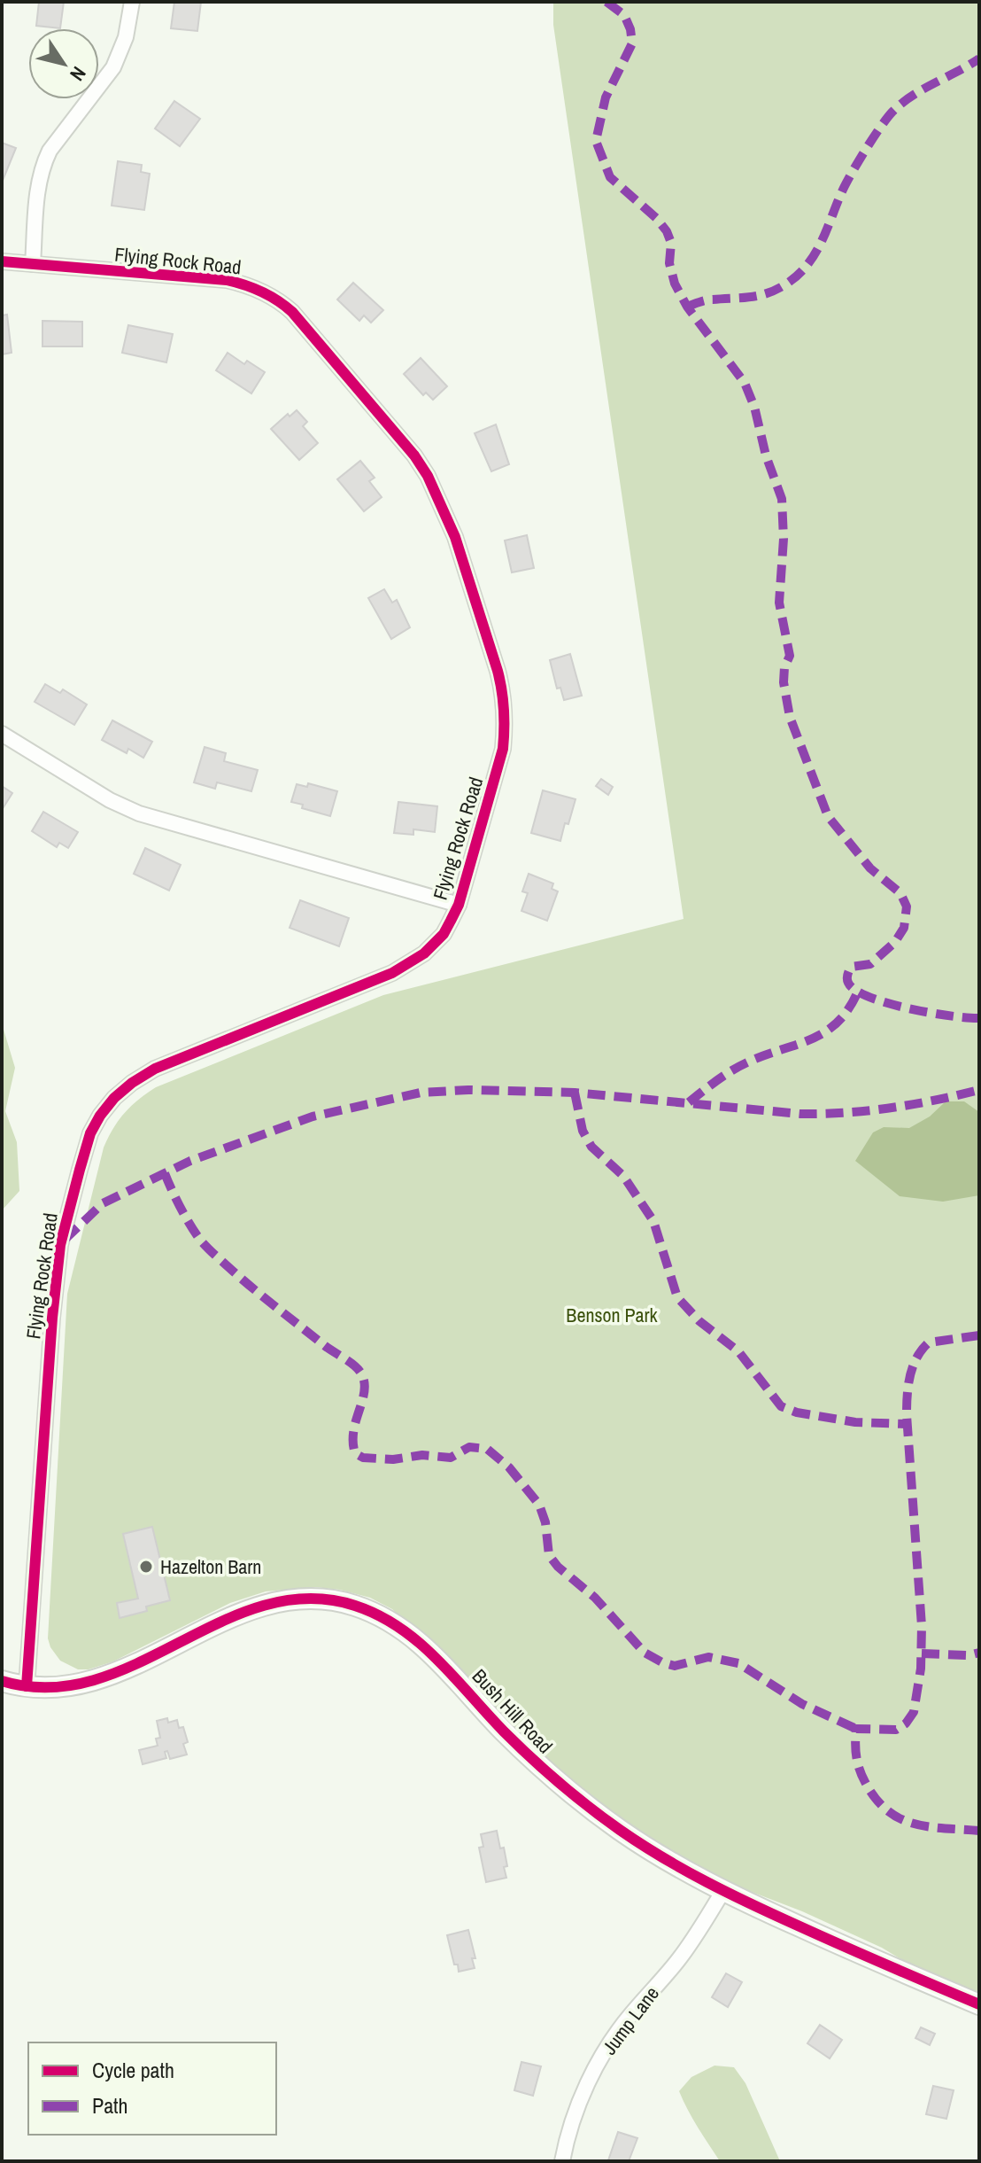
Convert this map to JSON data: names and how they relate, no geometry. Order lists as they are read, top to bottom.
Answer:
{
  "streets": {
    "street": ["Flying Rock Road", "Bush Hill Road", "Jump Lane"]
  },
  "crossings": [
    ["Flying Rock Road", "Bush Hill Road"],
    ["Bush Hill Road", "Jump Lane"]
  ],
  "parks": ["Benson Park"],
  "places": ["Hazelton Barn"],
  "legend": ["Cycle path", "Path"],
  "north": "bottom right"
}
